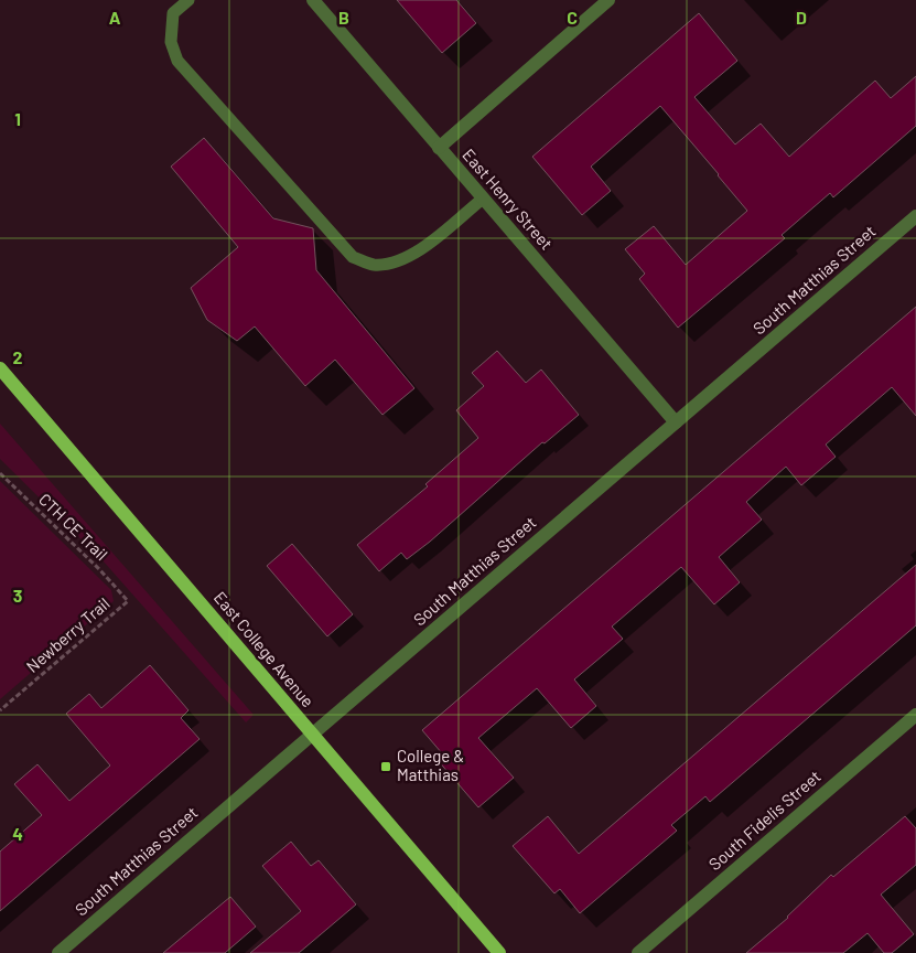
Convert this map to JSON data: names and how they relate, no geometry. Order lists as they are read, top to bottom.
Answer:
{
  "streets": {
    "main road": ["East College Avenue"],
    "street": ["East Henry Street", "South Matthias Street", "South Fidelis Street"],
    "path": ["CTH CE Trail", "Newberry Trail"]
  },
  "crossings": [
    ["East Henry Street", "South Matthias Street"],
    ["South Matthias Street", "East College Avenue"],
    ["CTH CE Trail", "Newberry Trail"]
  ],
  "places": {
    "transit": ["College & Matthias"]
  },
  "grid": {
    "columns": [
      "A",
      "B",
      "C",
      "D"
    ],
    "rows": [
      "1",
      "2",
      "3",
      "4"
    ]
  }
}
